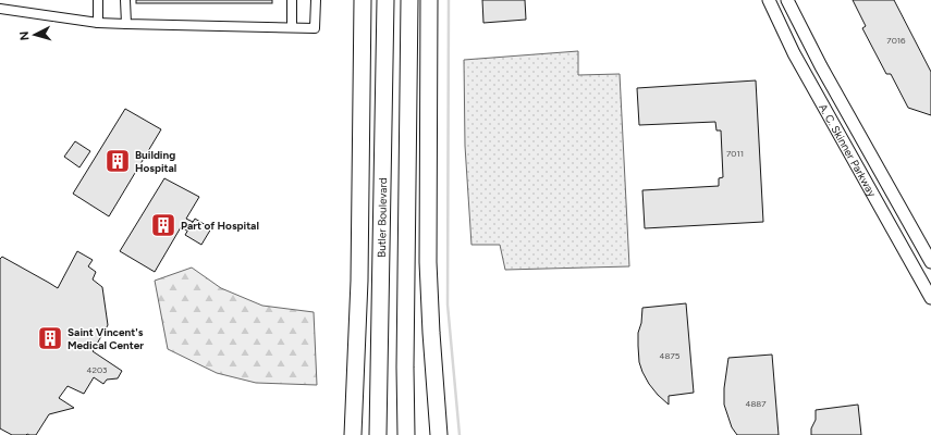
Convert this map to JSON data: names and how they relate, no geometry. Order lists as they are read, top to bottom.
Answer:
{
  "streets": {
    "highway": ["Butler Boulevard"],
    "main road": ["A. C. Skinner Parkway"]
  },
  "places": {
    "building": ["Building Hospital", "Part of Hospital", "Saint Vincent's Medical Center"]
  },
  "house_numbers": [
    "7016",
    "7011",
    "4875",
    "4203",
    "4887"
  ],
  "north": "left"
}
